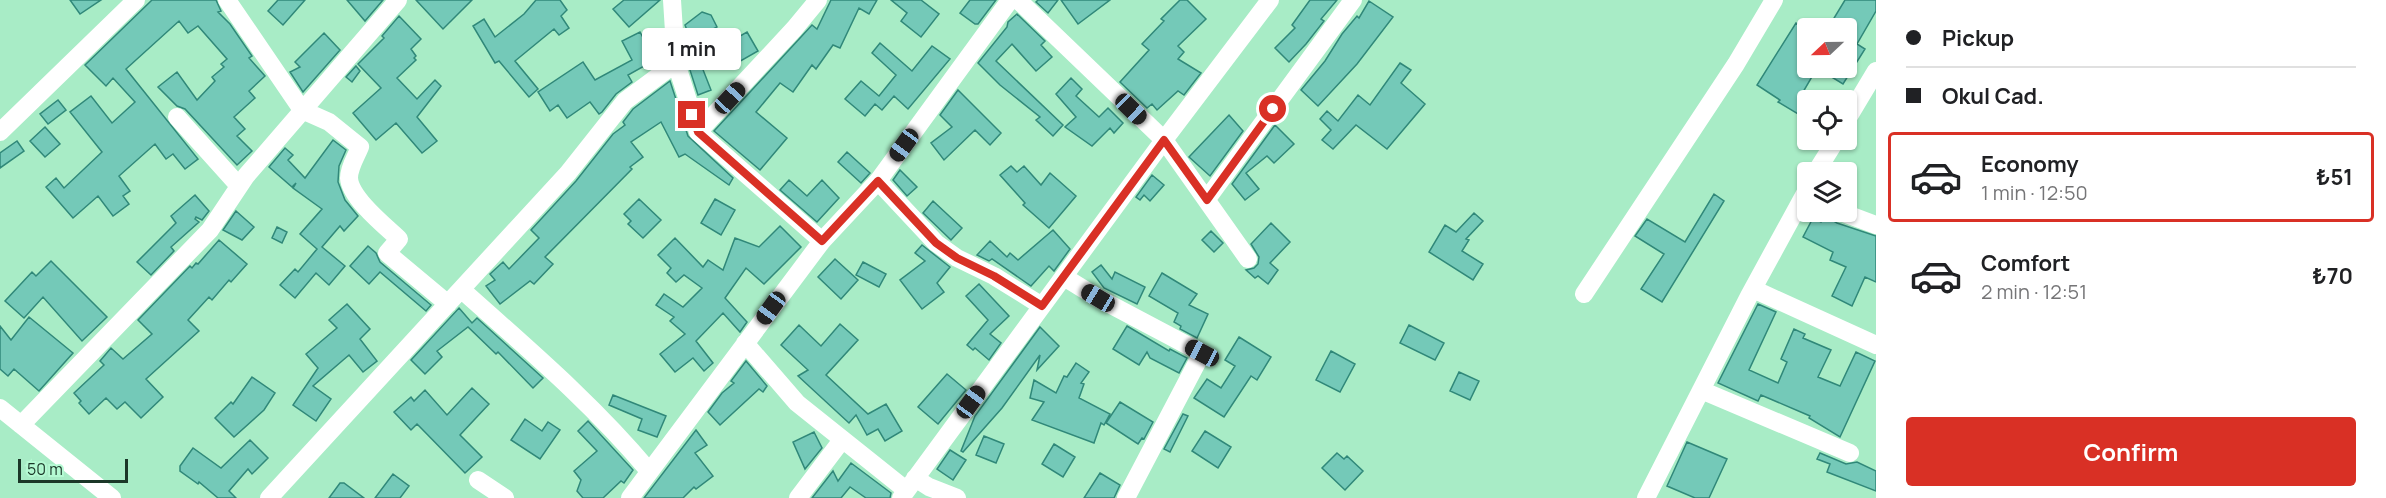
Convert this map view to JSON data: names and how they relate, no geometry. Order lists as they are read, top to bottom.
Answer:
{
  "scale_bar": "50 m",
  "north": "left",
  "page": {
    "banner": ["Pickup", "Okul Cad."],
    "bubble": "1 min",
    "list": [
      {
        "name": "Economy",
        "note": "1 min · 12:50",
        "value": "₺51"
      },
      {
        "name": "Comfort",
        "note": "2 min · 12:51",
        "value": "₺70"
      }
    ],
    "buttons": "Confirm",
    "scale": "50 m"
  }
}
